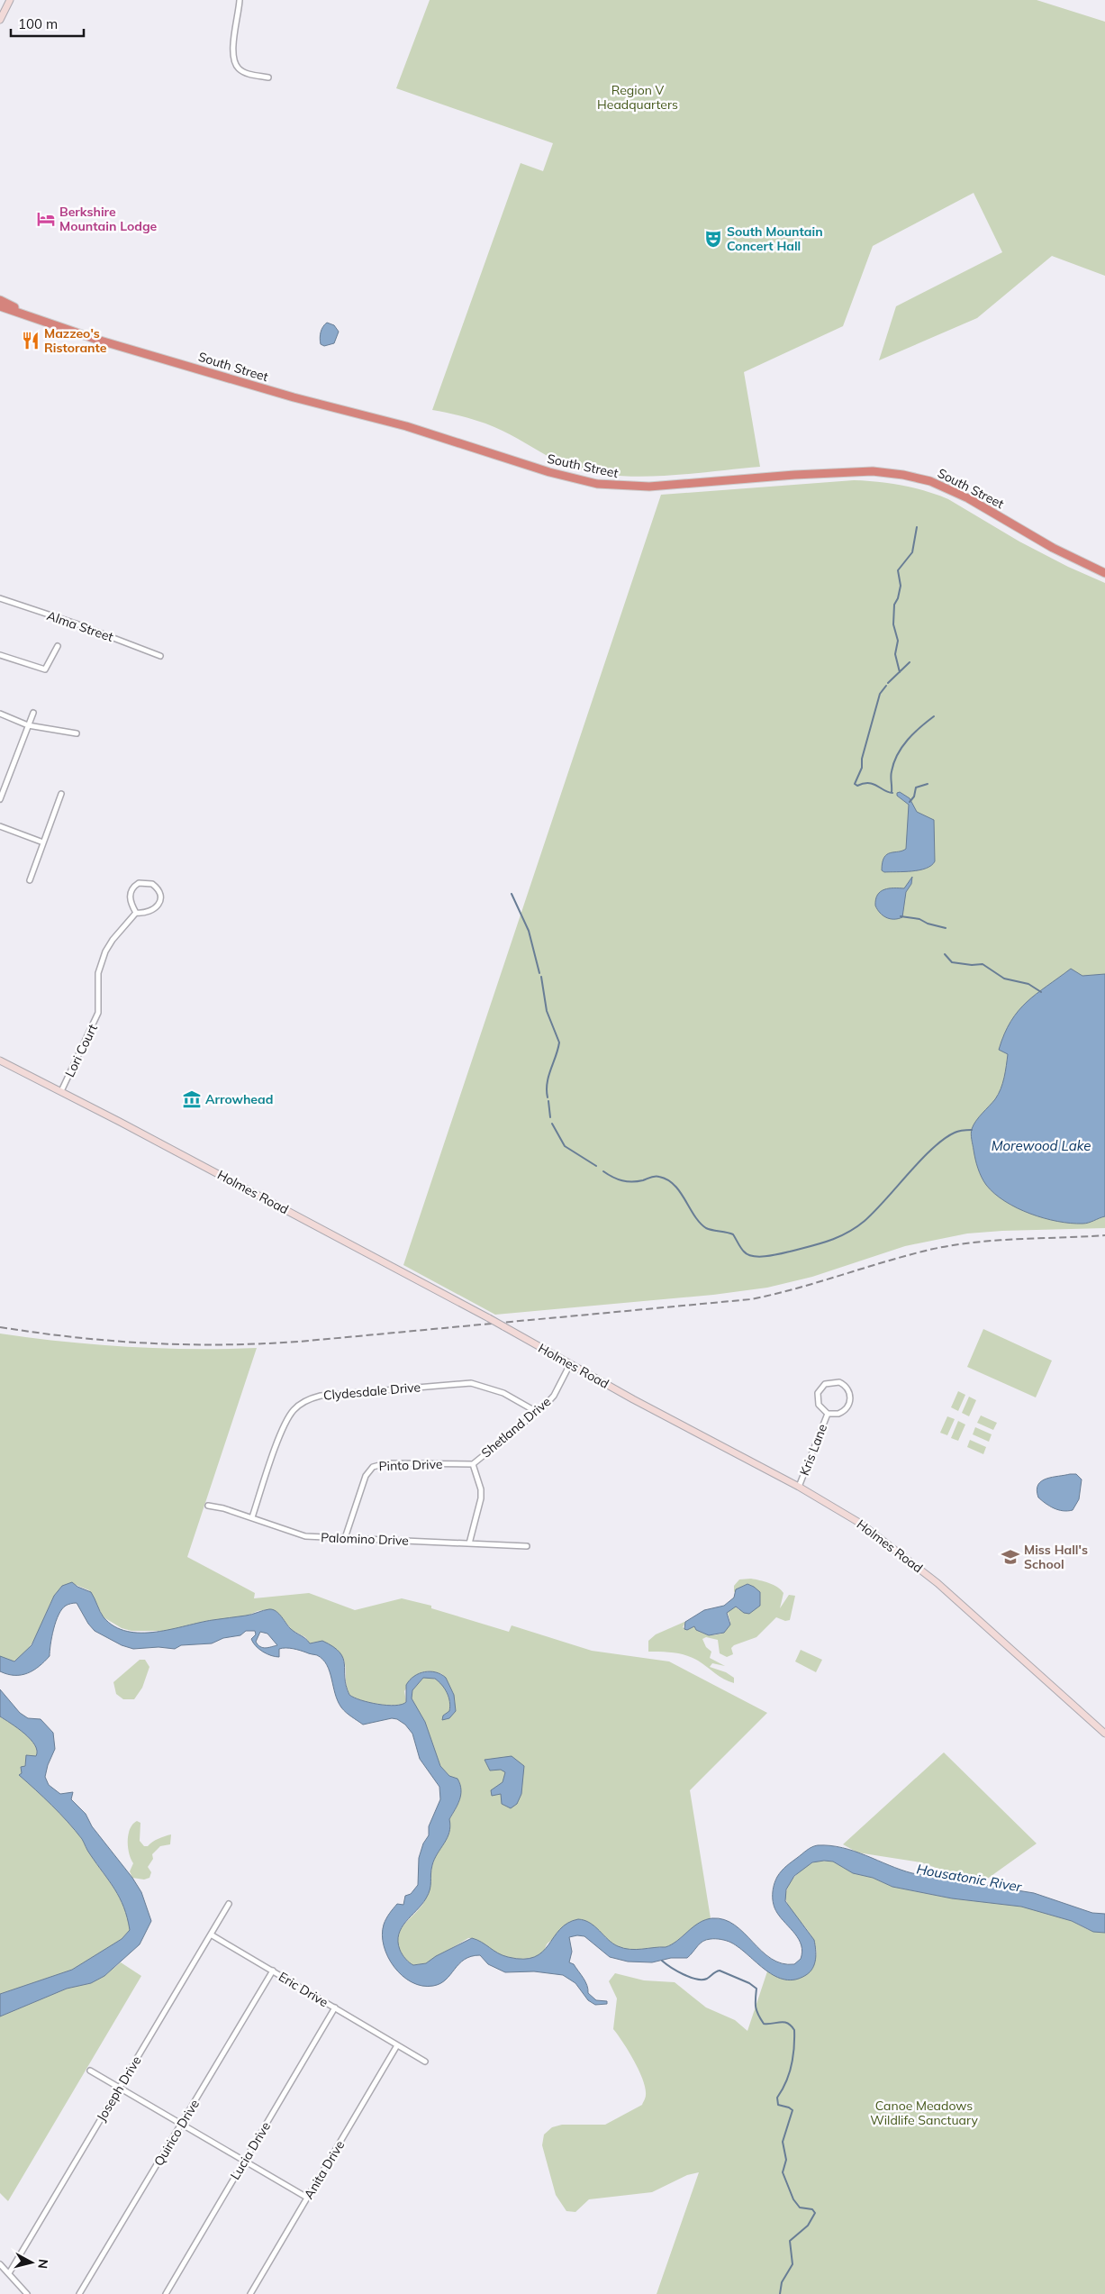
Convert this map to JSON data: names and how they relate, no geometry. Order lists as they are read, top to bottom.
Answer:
{
  "streets": {
    "highway": ["South Street"],
    "street": [
      "Alma Street",
      "Lori Court",
      "Holmes Road",
      "Clydesdale Drive",
      "Shetland Drive",
      "Kris Lane",
      "Pinto Drive",
      "Palomino Drive",
      "Eric Drive",
      "Joseph Drive",
      "Quirico Drive",
      "Lucia Drive",
      "Anita Drive"
    ]
  },
  "crossings": [
    ["Lori Court", "Holmes Road"],
    ["Holmes Road", "Shetland Drive"],
    ["Holmes Road", "Kris Lane"],
    ["Clydesdale Drive", "Shetland Drive"],
    ["Clydesdale Drive", "Palomino Drive"],
    ["Shetland Drive", "Pinto Drive"],
    ["Shetland Drive", "Palomino Drive"],
    ["Pinto Drive", "Palomino Drive"],
    ["Eric Drive", "Joseph Drive"],
    ["Eric Drive", "Quirico Drive"],
    ["Eric Drive", "Lucia Drive"],
    ["Eric Drive", "Anita Drive"]
  ],
  "water": ["Morewood Lake", "Housatonic River"],
  "parks": ["Region V Headquarters", "Canoe Meadows Wildlife Sanctuary"],
  "places": {
    "hotel": ["Berkshire Mountain Lodge"],
    "theatre": ["South Mountain Concert Hall"],
    "restaurant": ["Mazzeo's Ristorante"],
    "museum": ["Arrowhead"],
    "school or university": ["Miss Hall's School"]
  },
  "scale_bar": "100 m",
  "north": "right"
}
